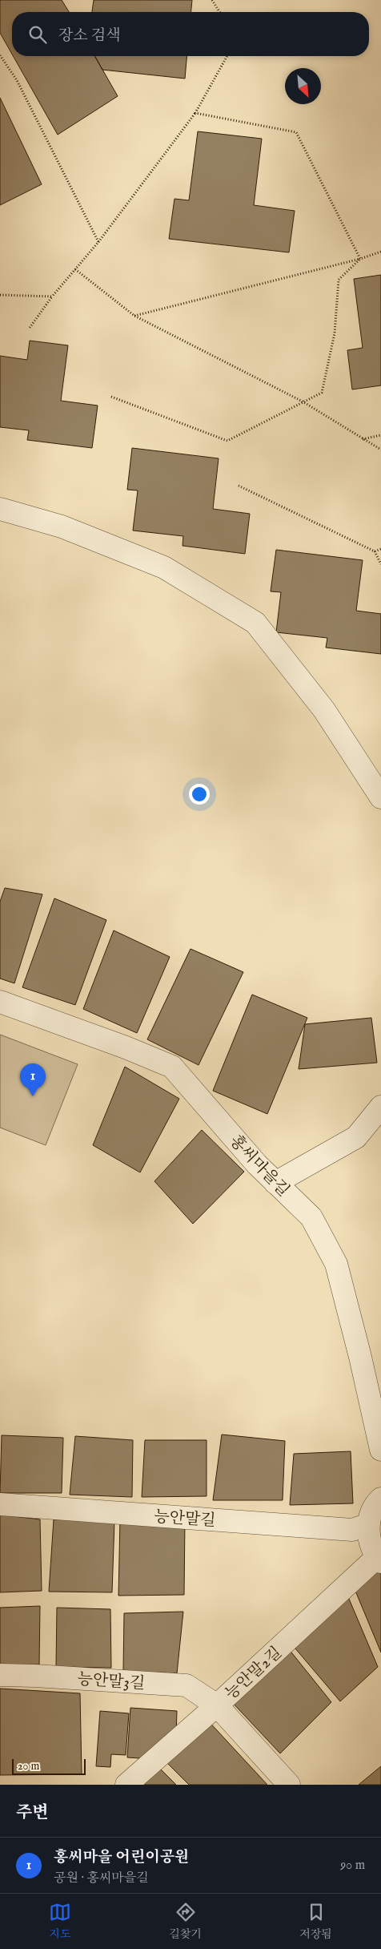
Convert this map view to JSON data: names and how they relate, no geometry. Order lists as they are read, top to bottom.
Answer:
{
  "streets": {
    "street": [
      "홍씨마을길",
      "능안말길",
      "능안말2길",
      "능안말3길"
    ]
  },
  "crossings": [
    ["능안말2길", "능안말3길"]
  ],
  "scale_bar": "20 m",
  "north": "bottom right",
  "page": {
    "search": "장소 검색",
    "pins": "1",
    "scale": "20 m",
    "heading": "주변",
    "list": [
      {
        "mark": "1",
        "name": "홍씨마을 어린이공원",
        "note": "공원 · 홍씨마을길",
        "value": "90 m"
      }
    ],
    "nav": ["지도", "길찾기", "저장됨"]
  }
}
